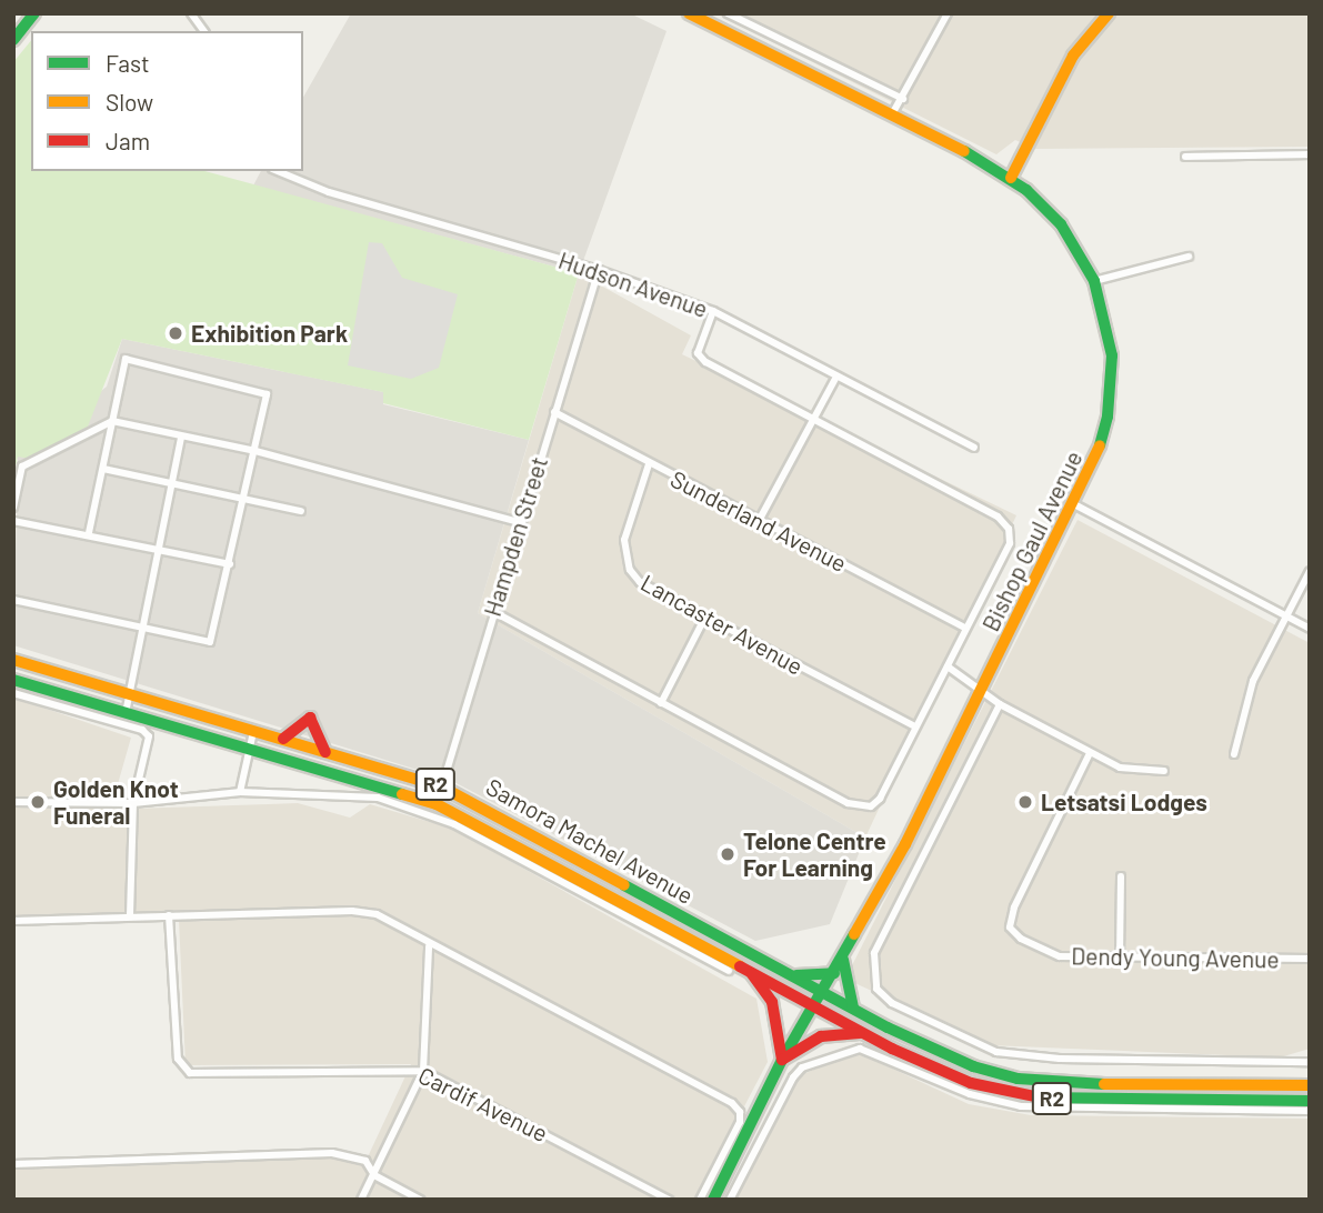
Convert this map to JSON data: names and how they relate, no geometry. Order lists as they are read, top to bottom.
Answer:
{
  "streets": {
    "main road": ["Bishop Gaul Avenue", "R2", "Samora Machel Avenue"],
    "street": [
      "Hudson Avenue",
      "Sunderland Avenue",
      "Hampden Street",
      "Lancaster Avenue",
      "Dendy Young Avenue",
      "Cardif Avenue"
    ]
  },
  "crossings": [
    ["Hudson Avenue", "Hampden Street"],
    ["Sunderland Avenue", "Hampden Street"],
    ["Sunderland Avenue", "Lancaster Avenue"],
    ["Hampden Street", "Samora Machel Avenue"],
    ["Bishop Gaul Avenue", "R2"],
    ["Bishop Gaul Avenue", "Samora Machel Avenue"],
    ["R2", "Samora Machel Avenue"]
  ],
  "places": [
    "Exhibition Park",
    "Golden Knot Funeral",
    "Letsatsi Lodges",
    "Telone Centre For Learning"
  ],
  "legend": ["Fast", "Slow", "Jam"]
}
